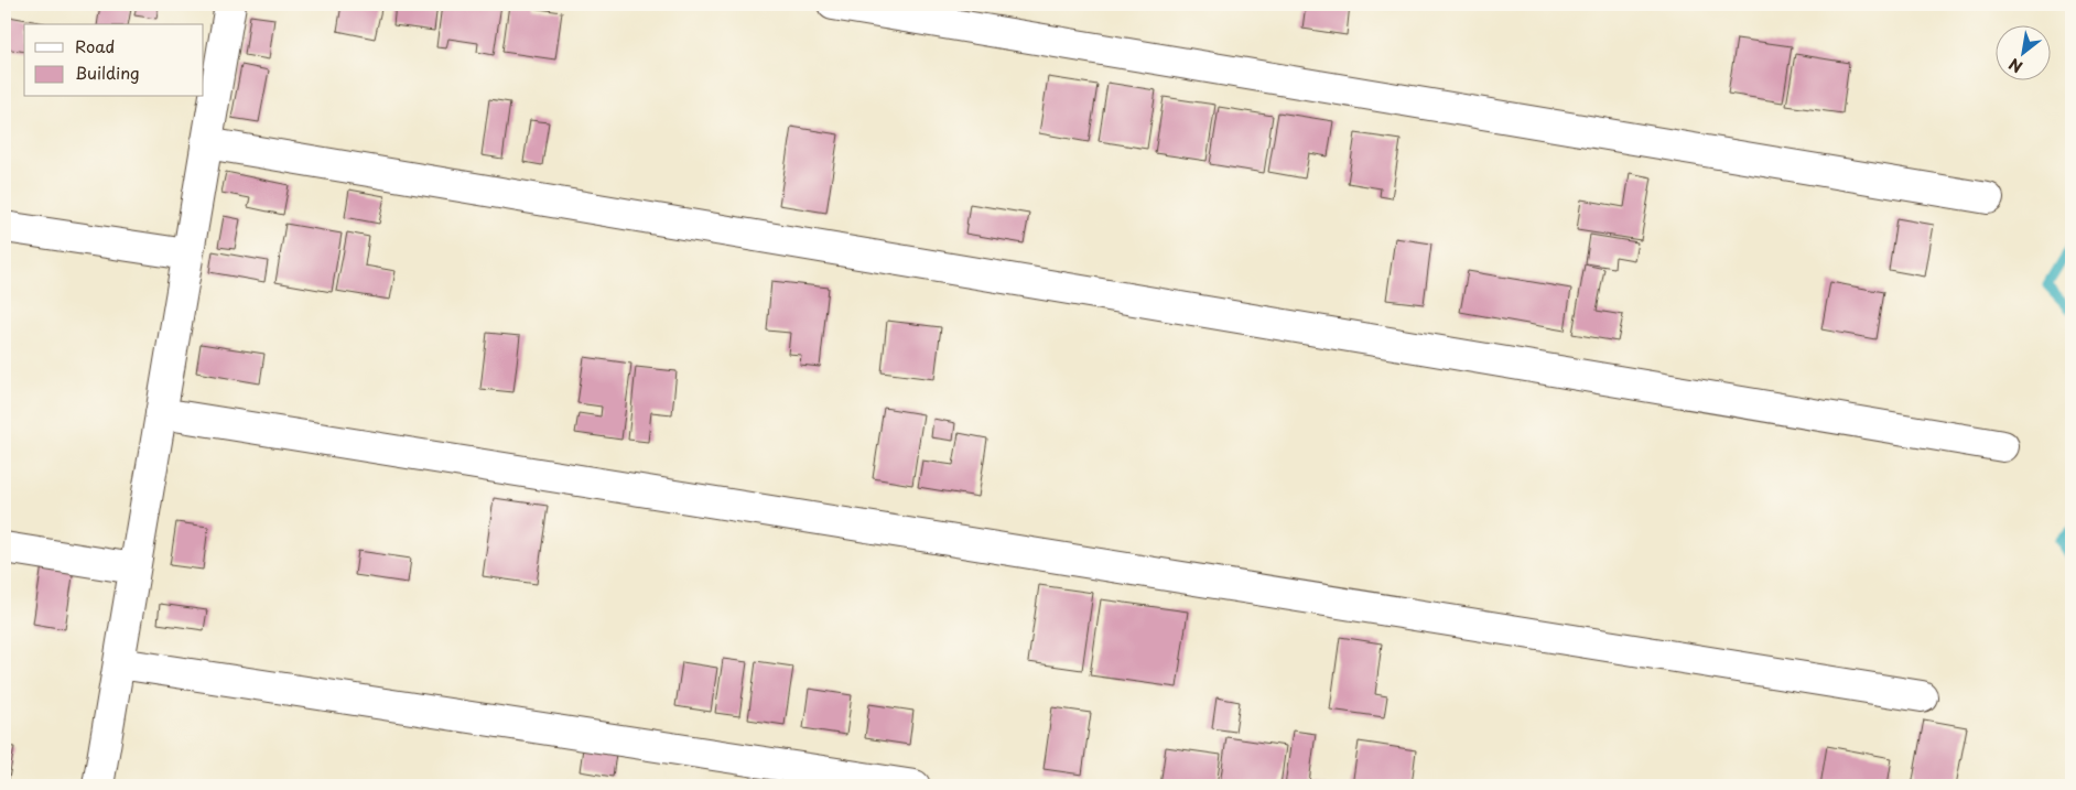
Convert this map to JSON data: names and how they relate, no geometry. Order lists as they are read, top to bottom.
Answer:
{
  "legend": ["Road", "Building"],
  "north": "bottom left"
}
